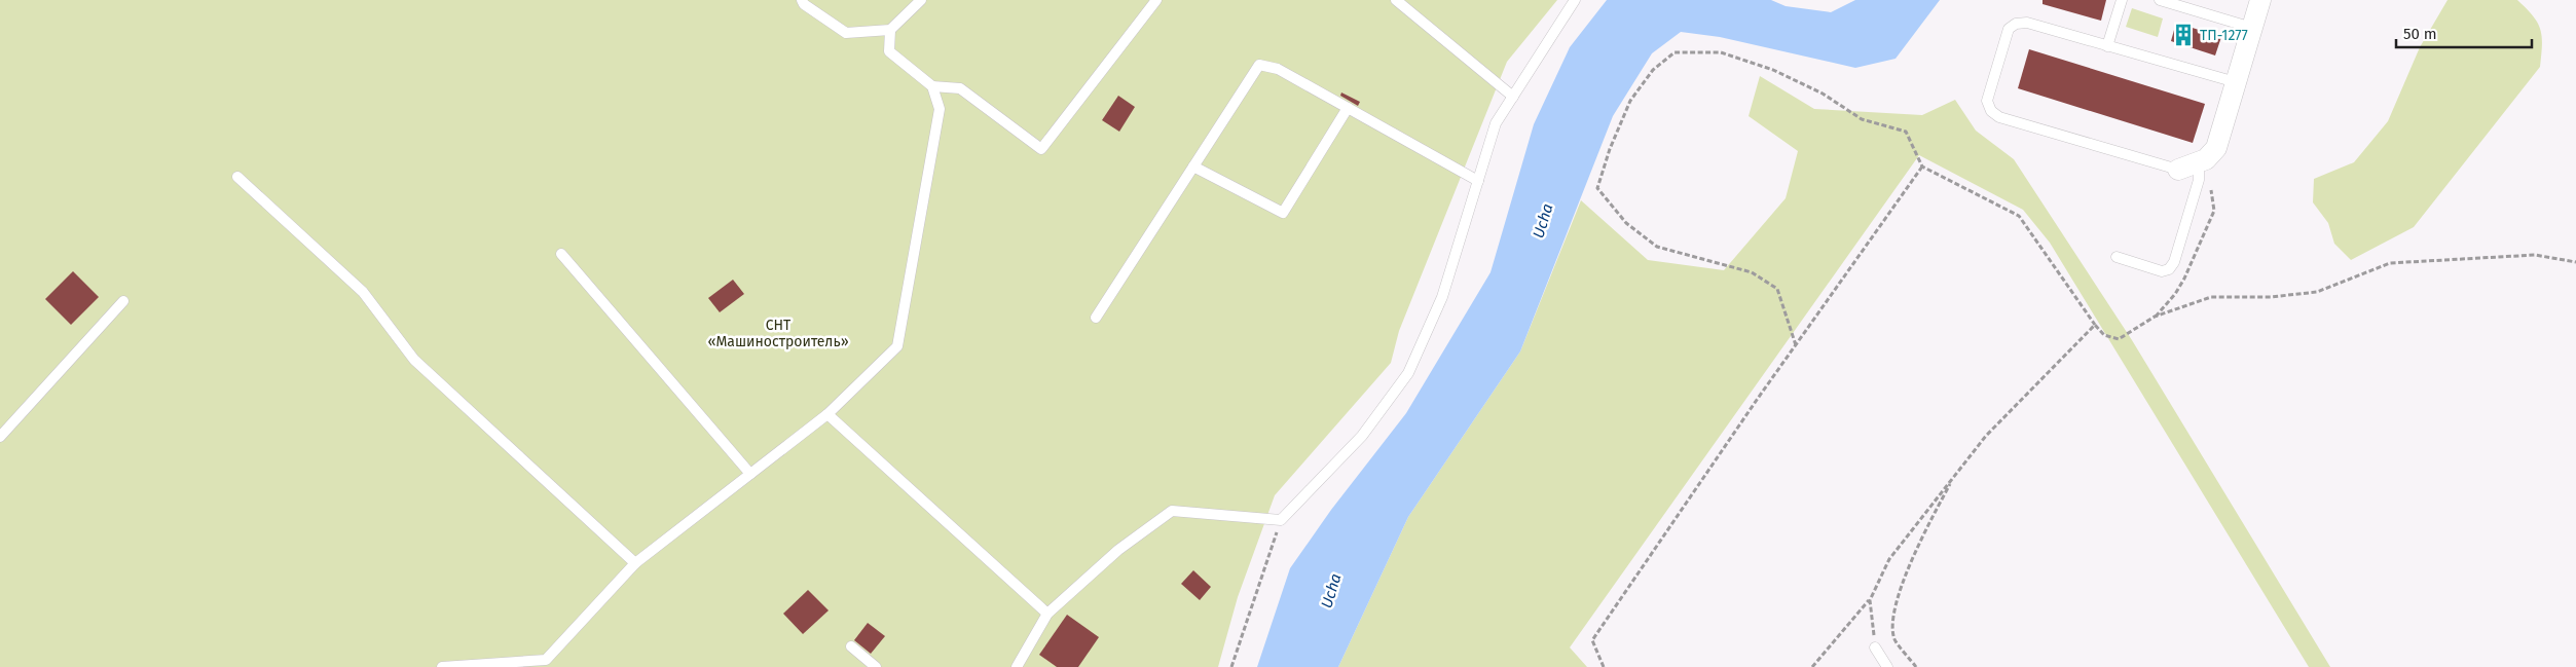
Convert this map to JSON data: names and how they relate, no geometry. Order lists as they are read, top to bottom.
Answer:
{
  "water": ["Ucha"],
  "parks": ["СНТ «Машиностроитель»"],
  "places": {
    "building": ["ТП-1277"]
  },
  "scale_bar": "50 m"
}
